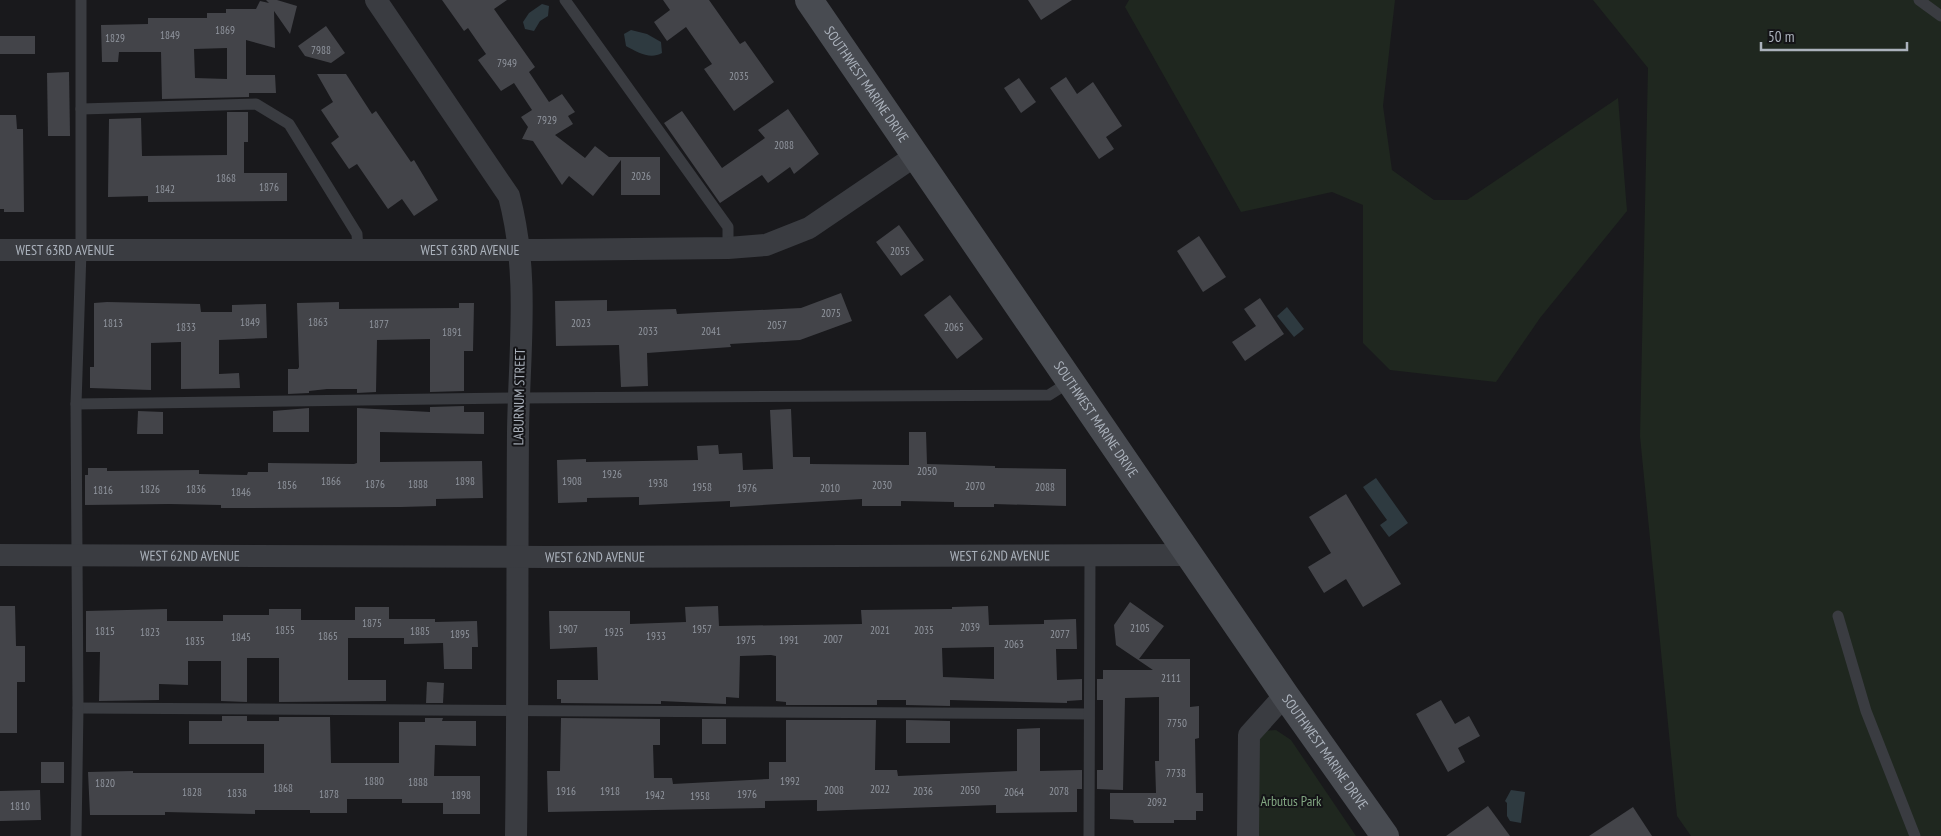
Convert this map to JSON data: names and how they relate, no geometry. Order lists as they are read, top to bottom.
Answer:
{
  "streets": {
    "main road": ["SOUTHWEST MARINE DRIVE"],
    "street": ["WEST 63RD AVENUE", "LABURNUM STREET", "WEST 62ND AVENUE"]
  },
  "crossings": [
    ["SOUTHWEST MARINE DRIVE", "WEST 63RD AVENUE"],
    ["SOUTHWEST MARINE DRIVE", "WEST 62ND AVENUE"],
    ["WEST 63RD AVENUE", "LABURNUM STREET"],
    ["LABURNUM STREET", "WEST 62ND AVENUE"]
  ],
  "parks": ["Arbutus Park"],
  "house_numbers": [
    "1869",
    "1849",
    "1829",
    "7988",
    "7949",
    "2035",
    "7929",
    "2088",
    "2026",
    "1868",
    "1876",
    "1842",
    "2055",
    "2075",
    "1849",
    "1863",
    "1813",
    "2023",
    "1877",
    "2057",
    "1833",
    "2065",
    "2033",
    "2041",
    "1891",
    "2050",
    "1926",
    "1866",
    "1898",
    "1908",
    "1938",
    "1876",
    "1888",
    "1856",
    "2030",
    "2070",
    "1958",
    "2088",
    "1976",
    "2010",
    "1826",
    "1836",
    "1816",
    "1846",
    "1875",
    "2039",
    "2105",
    "1907",
    "1957",
    "1855",
    "2021",
    "2035",
    "1815",
    "1885",
    "1823",
    "1925",
    "1895",
    "2077",
    "1865",
    "1933",
    "1845",
    "2007",
    "1975",
    "1991",
    "1835",
    "2063",
    "2111",
    "7750",
    "7738",
    "1880",
    "1992",
    "1888",
    "1820",
    "1868",
    "2022",
    "2008",
    "2050",
    "1916",
    "1918",
    "2036",
    "2078",
    "1828",
    "2064",
    "1838",
    "1878",
    "1976",
    "1898",
    "1942",
    "1958",
    "2092",
    "1810"
  ],
  "scale_bar": "50 m"
}
